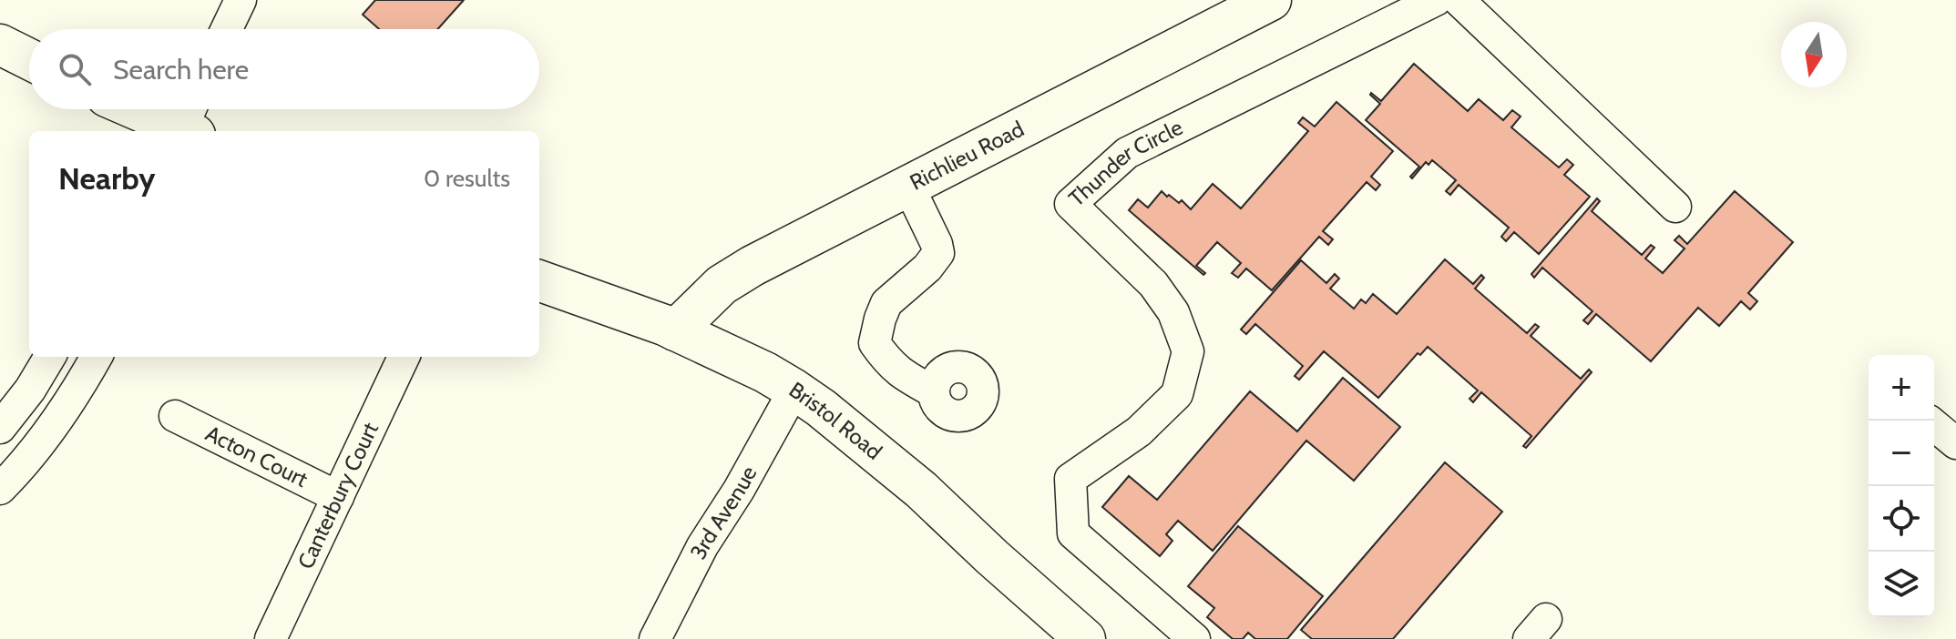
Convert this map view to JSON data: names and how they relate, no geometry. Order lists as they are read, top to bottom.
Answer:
{
  "streets": {
    "main road": ["Richlieu Road", "Bristol Road"],
    "street": [
      "Thunder Circle",
      "Acton Court",
      "Canterbury Court",
      "3rd Avenue"
    ]
  },
  "crossings": [
    ["Richlieu Road", "Bristol Road"],
    ["Bristol Road", "3rd Avenue"],
    ["Acton Court", "Canterbury Court"]
  ],
  "north": "bottom",
  "page": {
    "search": "Search here",
    "heading": ["Nearby", "0 results"],
    "map_buttons": ["+", "−"]
  }
}
